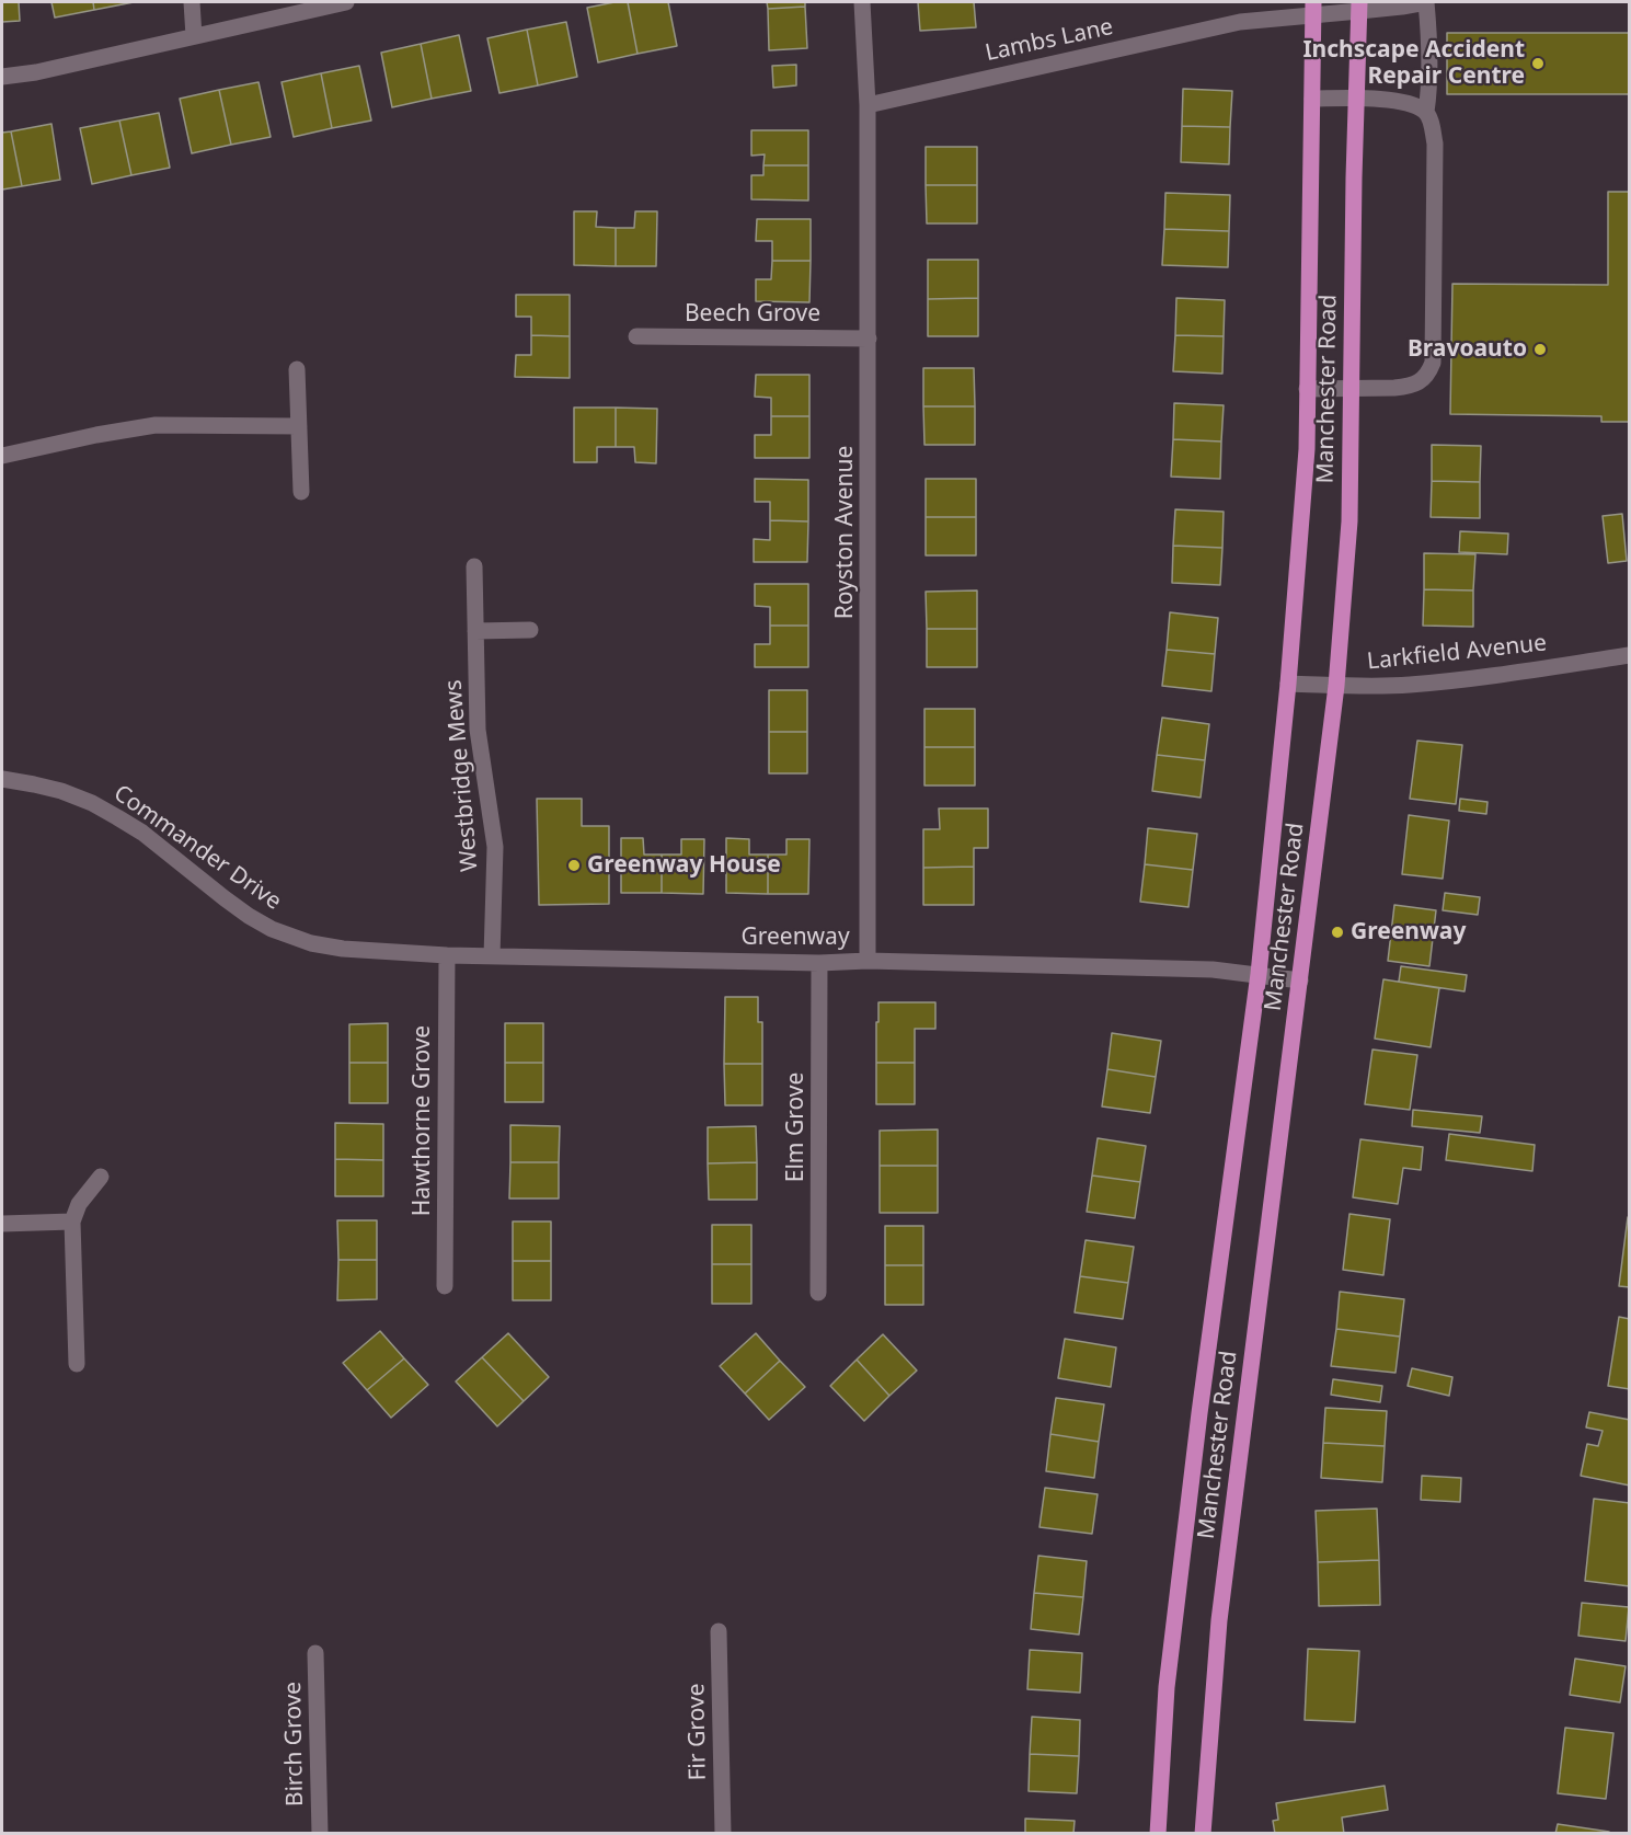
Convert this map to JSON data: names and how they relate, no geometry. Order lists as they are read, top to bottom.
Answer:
{
  "streets": {
    "main road": ["Manchester Road"],
    "street": [
      "Lambs Lane",
      "Beech Grove",
      "Royston Avenue",
      "Larkfield Avenue",
      "Westbridge Mews",
      "Commander Drive",
      "Greenway",
      "Hawthorne Grove",
      "Elm Grove",
      "Fir Grove",
      "Birch Grove"
    ]
  },
  "crossings": [
    ["Lambs Lane", "Manchester Road"],
    ["Lambs Lane", "Royston Avenue"],
    ["Beech Grove", "Royston Avenue"],
    ["Manchester Road", "Larkfield Avenue"],
    ["Manchester Road", "Greenway"],
    ["Royston Avenue", "Greenway"],
    ["Westbridge Mews", "Greenway"],
    ["Commander Drive", "Greenway"],
    ["Commander Drive", "Hawthorne Grove"],
    ["Greenway", "Hawthorne Grove"],
    ["Greenway", "Elm Grove"]
  ],
  "places": [
    "Inchscape Accident Repair Centre",
    "Bravoauto",
    "Greenway House",
    "Greenway"
  ]
}
